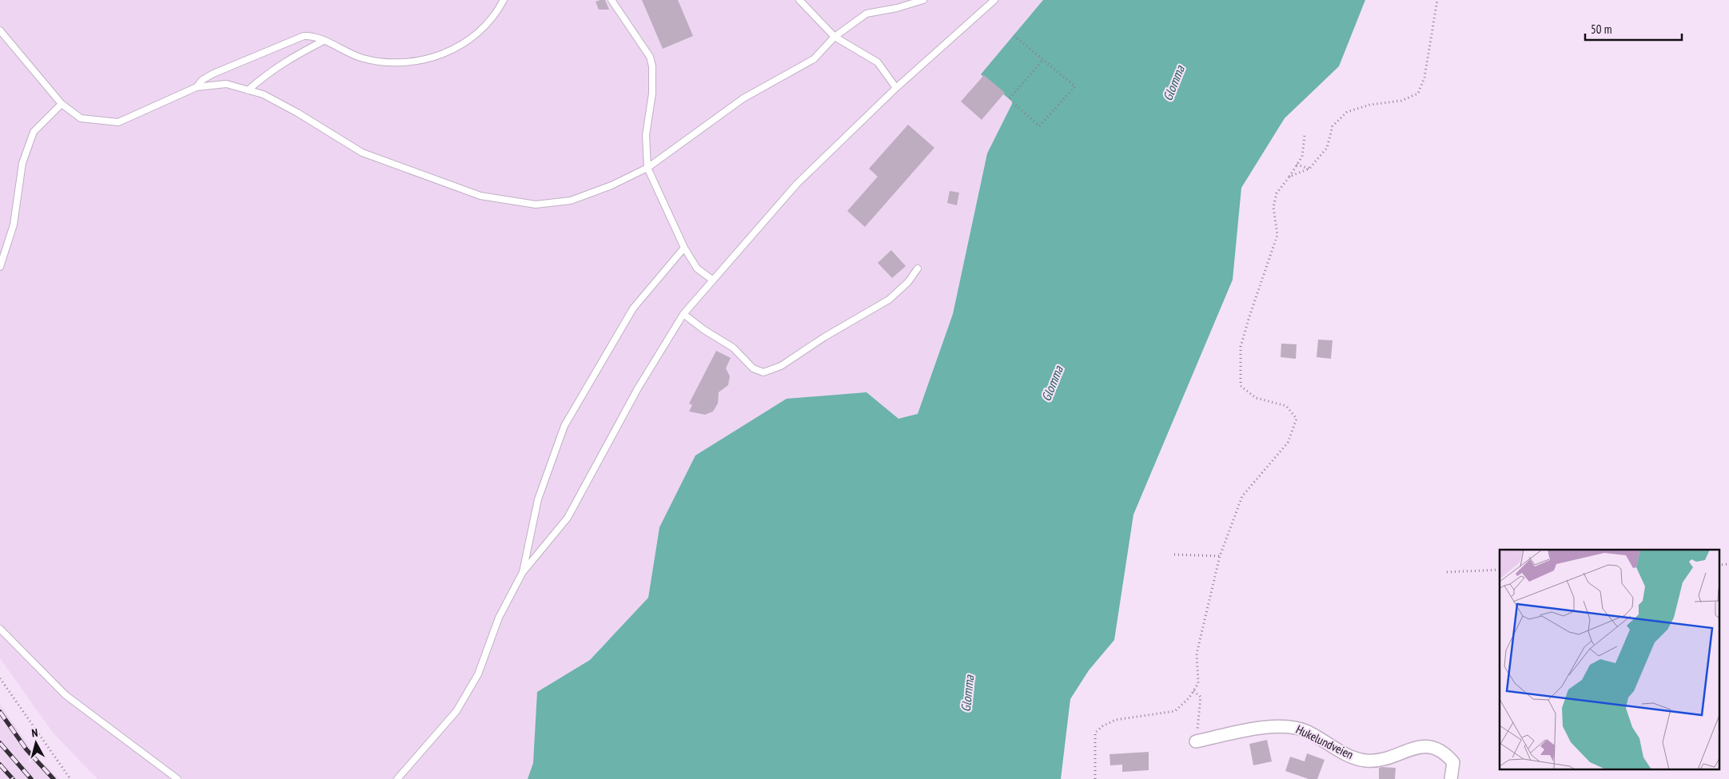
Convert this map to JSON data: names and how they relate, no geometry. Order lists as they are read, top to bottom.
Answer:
{
  "streets": {
    "street": ["Hukelundveien"]
  },
  "water": ["Glomma"],
  "scale_bar": "50 m",
  "north": "top"
}
